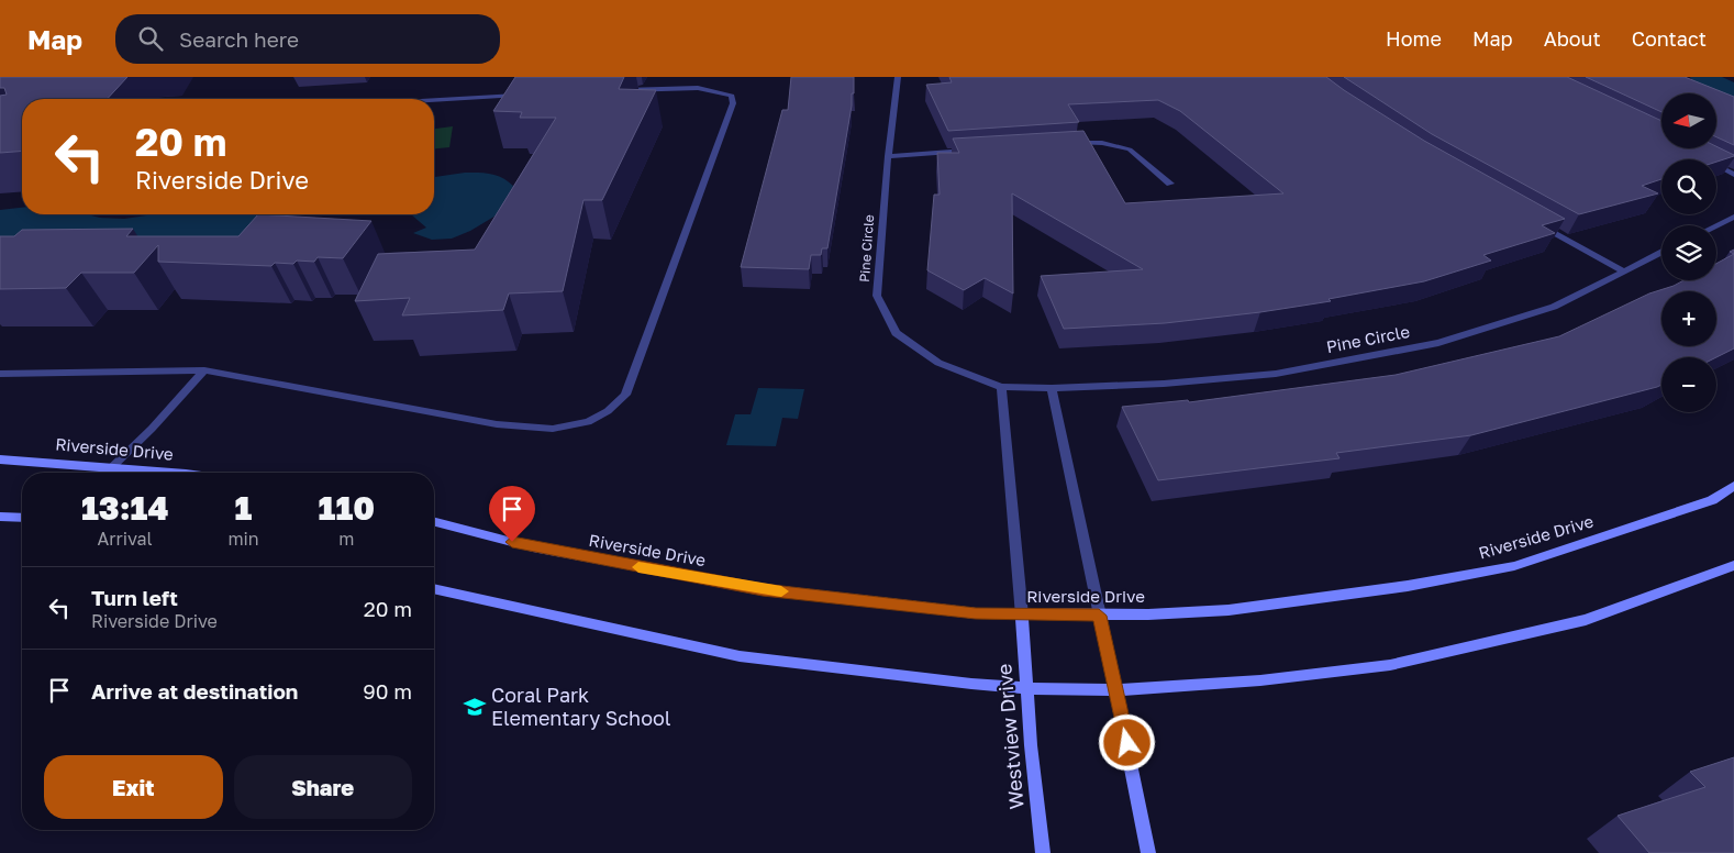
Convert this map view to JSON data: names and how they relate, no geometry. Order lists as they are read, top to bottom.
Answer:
{
  "streets": {
    "street": ["Pine Circle", "Riverside Drive", "Westview Drive"]
  },
  "crossings": [
    ["Riverside Drive", "Westview Drive"]
  ],
  "places": {
    "school or university": ["Coral Park Elementary School"]
  },
  "north": "left",
  "page": {
    "header": "Map",
    "search": "Search here",
    "nav": [
      "Home",
      "Map",
      "About",
      "Contact"
    ],
    "map_buttons": ["+", "−"],
    "turn": ["20 m", "Riverside Drive"],
    "eta": [
      "13:14",
      "Arrival",
      "1",
      "min",
      "110",
      "m"
    ],
    "list": [
      {
        "name": "Turn left",
        "note": "Riverside Drive",
        "value": "20 m"
      },
      {
        "name": "Arrive at destination",
        "value": "90 m"
      }
    ],
    "buttons": ["Exit", "Share"]
  }
}
